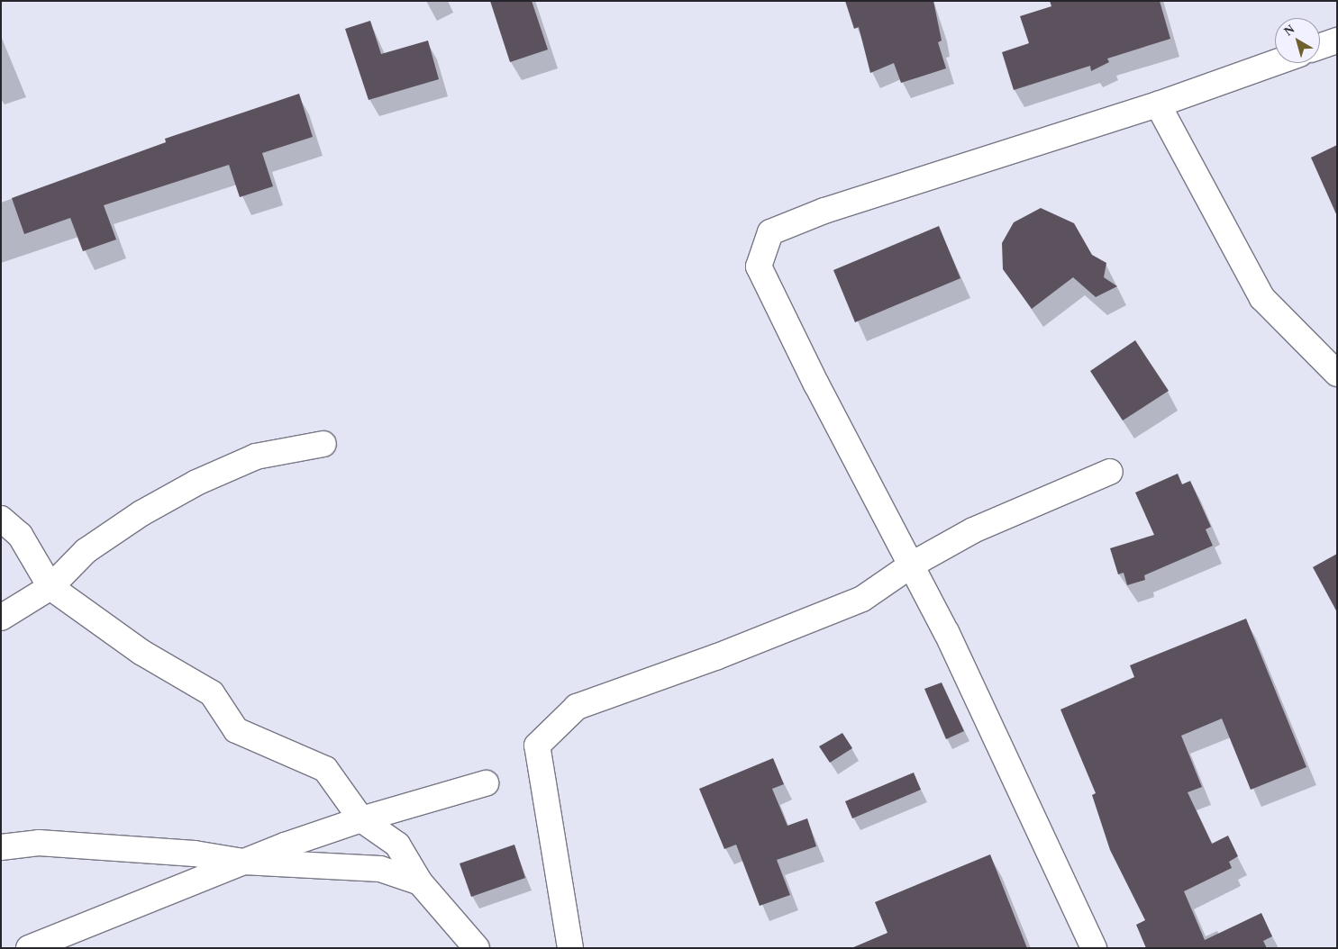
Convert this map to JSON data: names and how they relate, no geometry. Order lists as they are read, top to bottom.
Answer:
{
  "north": "top left"
}
